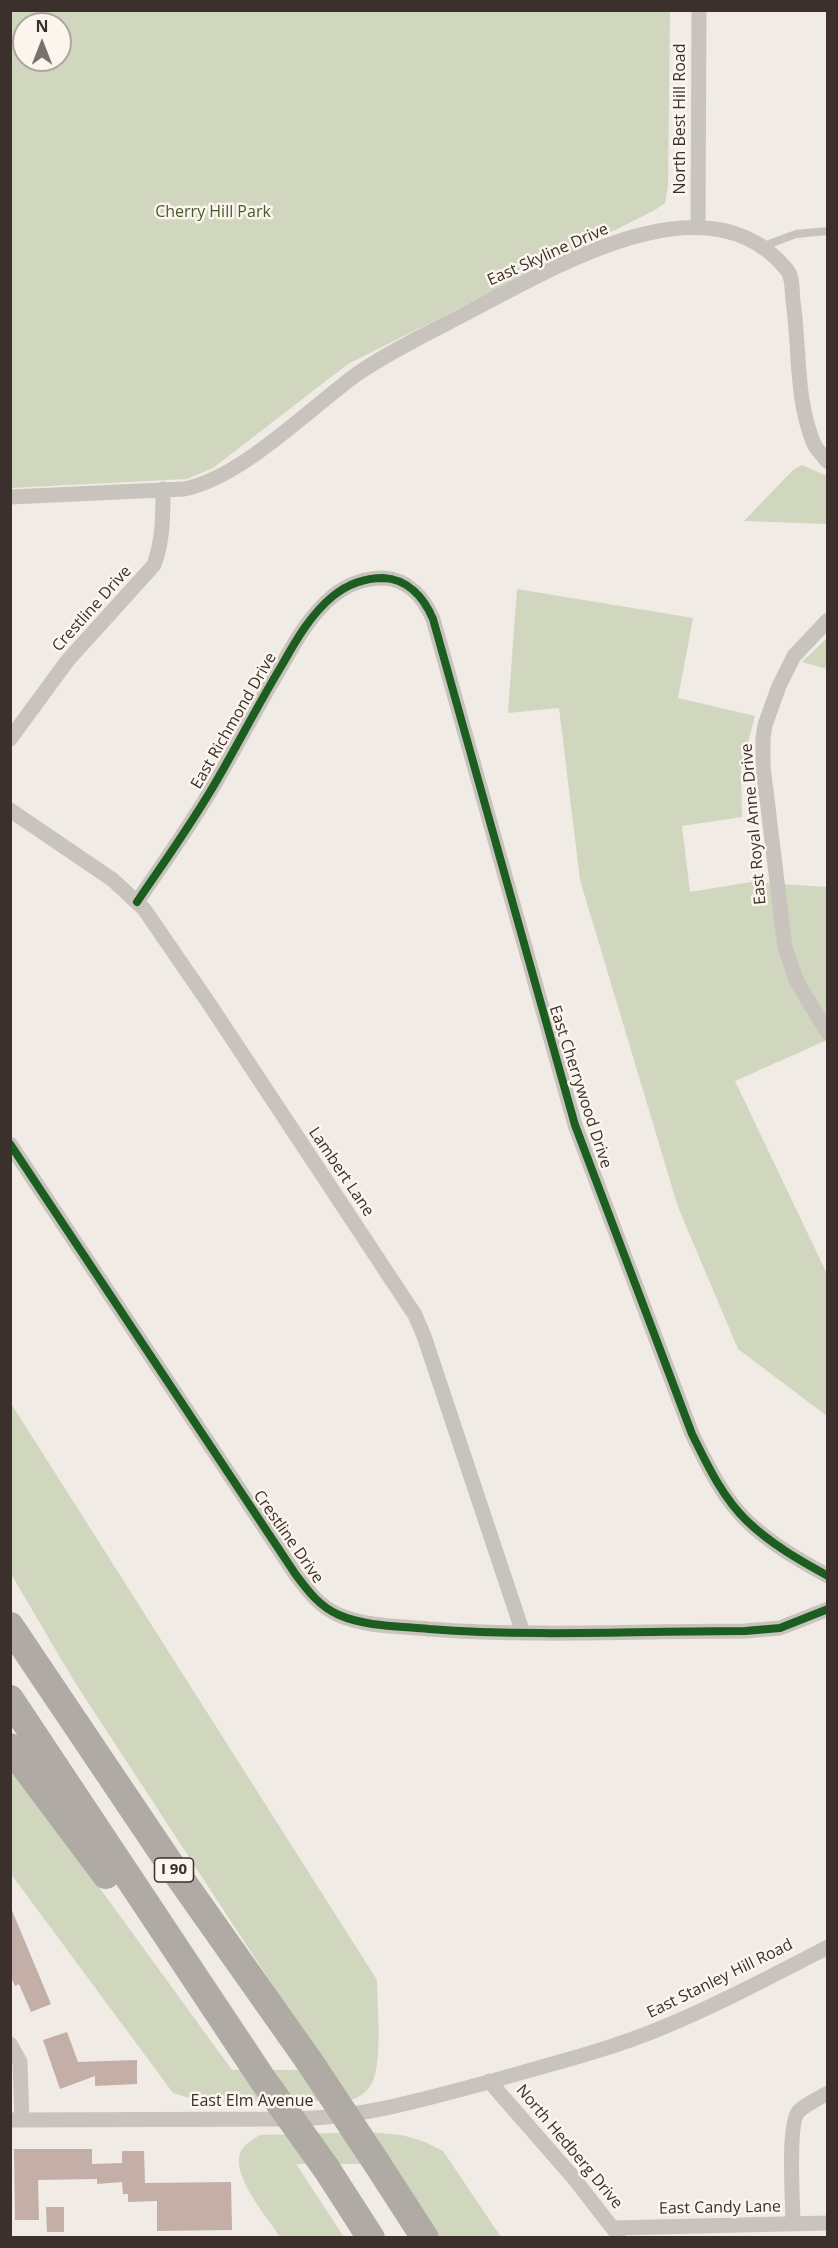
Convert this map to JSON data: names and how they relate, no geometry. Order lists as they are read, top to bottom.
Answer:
{
  "streets": {
    "highway": ["I 90"],
    "street": [
      "North Best Hill Road",
      "East Skyline Drive",
      "Crestline Drive",
      "East Richmond Drive",
      "East Royal Anne Drive",
      "East Cherrywood Drive",
      "Lambert Lane",
      "East Stanley Hill Road",
      "East Elm Avenue",
      "North Hedberg Drive",
      "East Candy Lane"
    ]
  },
  "crossings": [
    ["North Best Hill Road", "East Skyline Drive"],
    ["East Skyline Drive", "Crestline Drive"],
    ["Crestline Drive", "Lambert Lane"],
    ["East Richmond Drive", "East Cherrywood Drive"],
    ["East Richmond Drive", "Lambert Lane"],
    ["East Stanley Hill Road", "East Elm Avenue"],
    ["East Stanley Hill Road", "North Hedberg Drive"],
    ["East Elm Avenue", "North Hedberg Drive"],
    ["North Hedberg Drive", "East Candy Lane"]
  ],
  "parks": ["Cherry Hill Park"],
  "north": "top"
}
